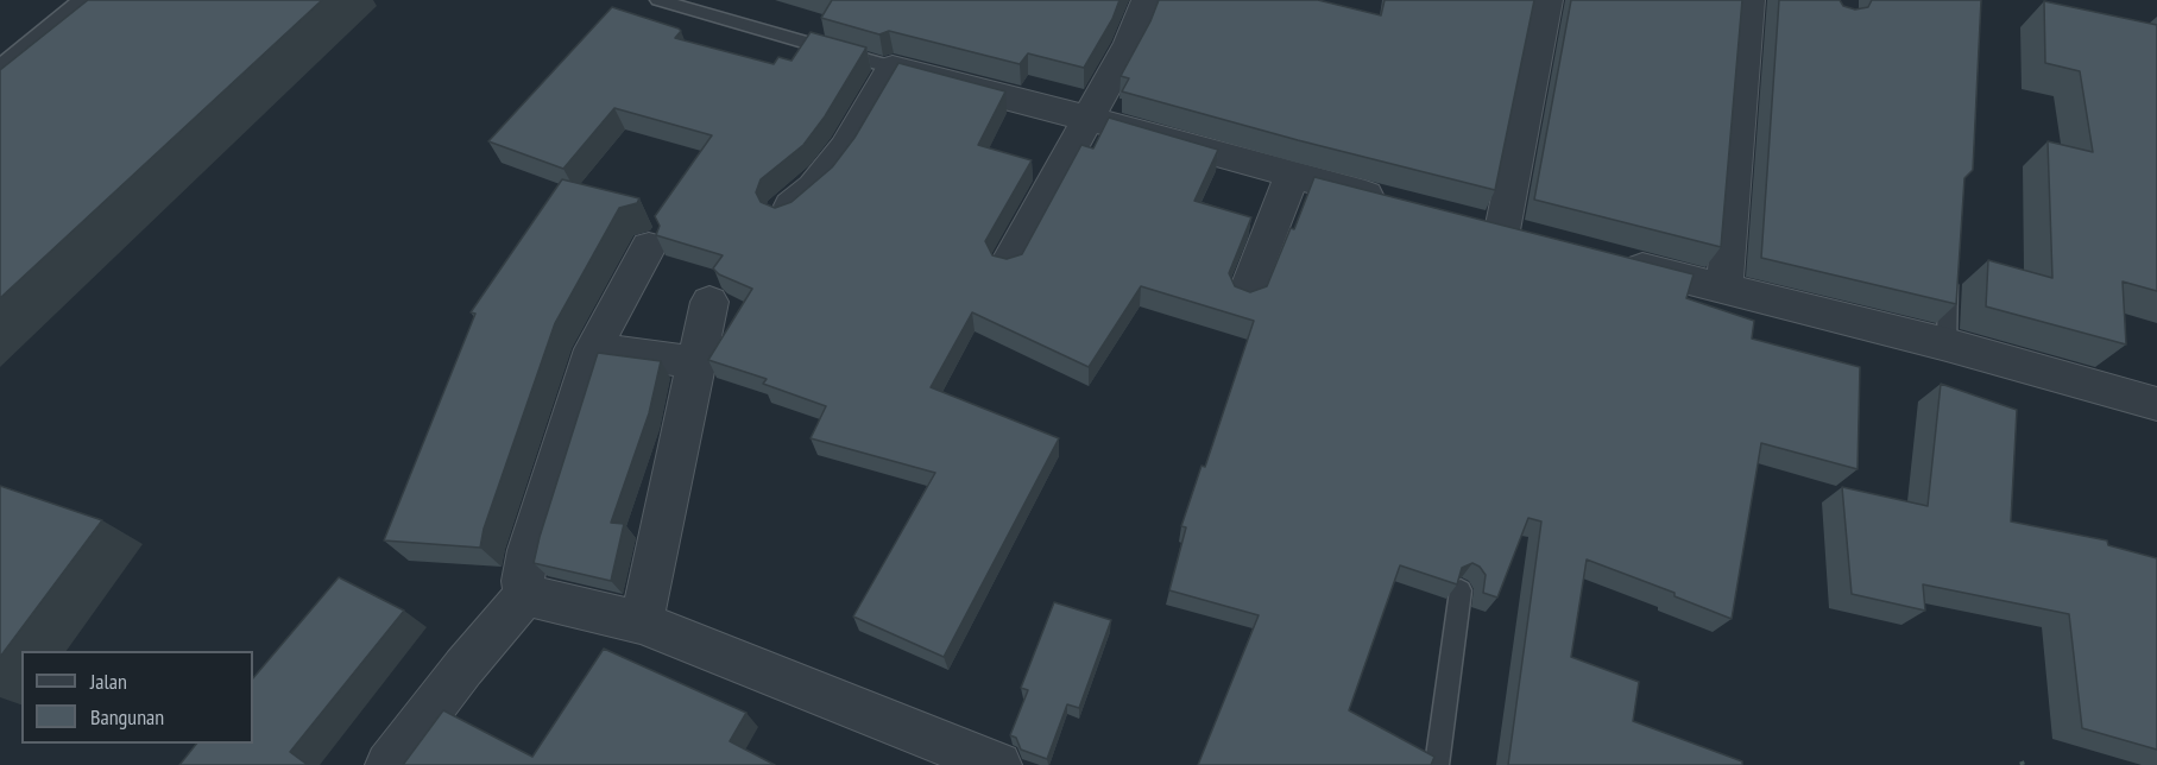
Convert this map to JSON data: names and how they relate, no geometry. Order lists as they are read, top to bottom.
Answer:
{
  "legend": ["Jalan", "Bangunan"]
}
